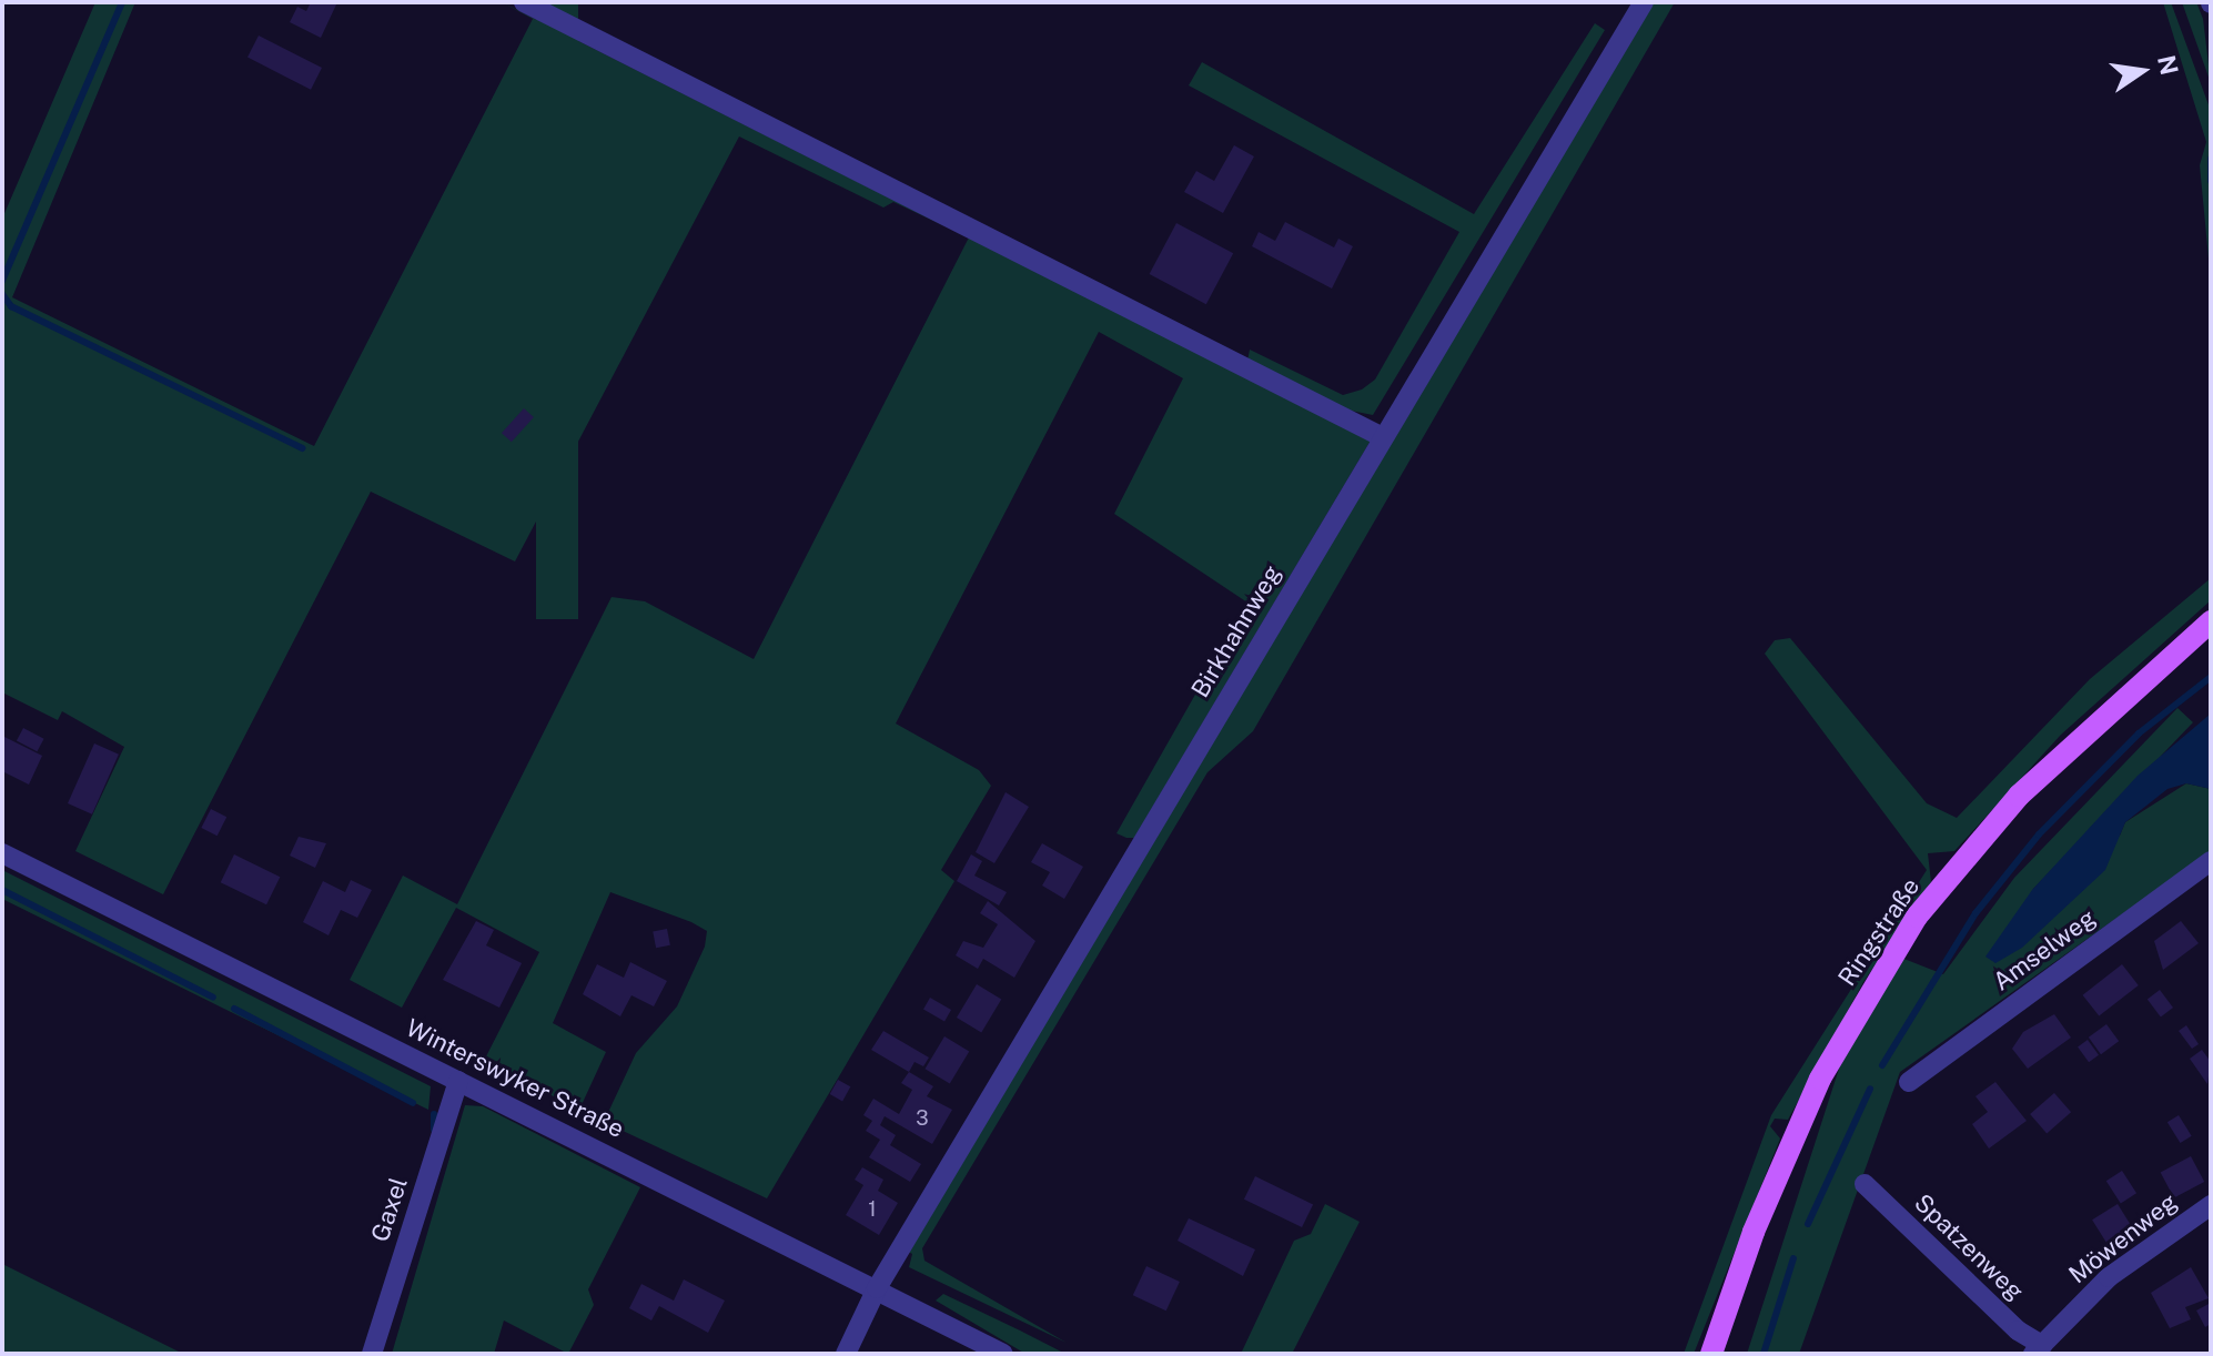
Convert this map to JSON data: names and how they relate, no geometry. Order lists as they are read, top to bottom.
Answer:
{
  "streets": {
    "main road": ["Ringstraße"],
    "street": [
      "Birkhahnweg",
      "Amselweg",
      "Winterswyker Straße",
      "Gaxel",
      "Möwenweg",
      "Spatzenweg"
    ]
  },
  "crossings": [
    ["Birkhahnweg", "Winterswyker Straße"],
    ["Winterswyker Straße", "Gaxel"],
    ["Möwenweg", "Spatzenweg"]
  ],
  "house_numbers": ["3", "1"],
  "north": "right"
}
